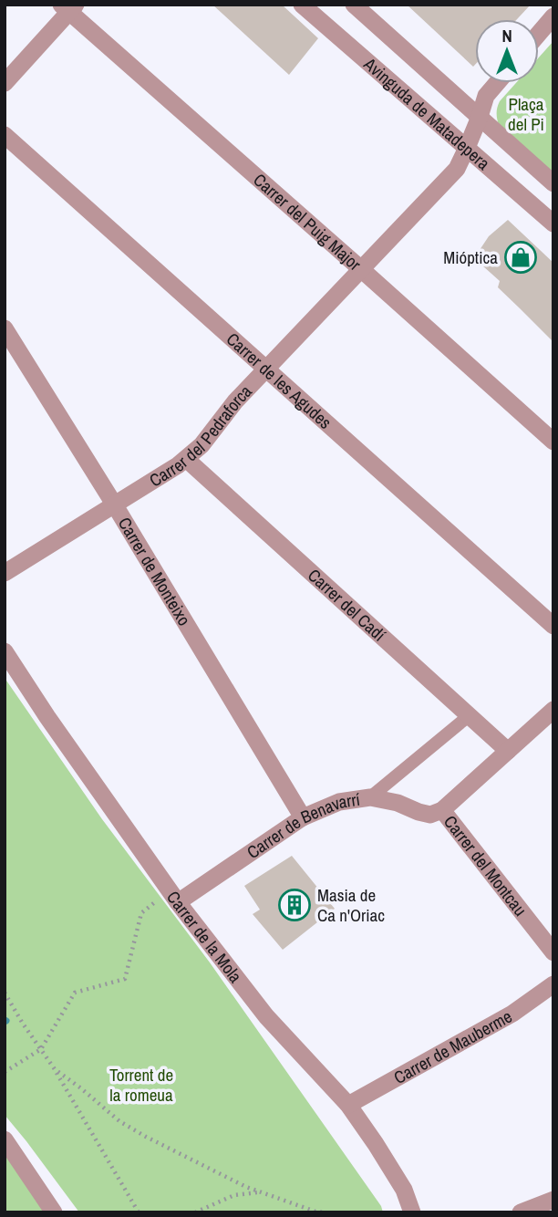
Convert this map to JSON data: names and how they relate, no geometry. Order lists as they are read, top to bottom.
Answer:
{
  "streets": {
    "street": [
      "Avinguda de Matadepera",
      "Carrer del Puig Major",
      "Carrer de les Agudes",
      "Carrer del Pedraforca",
      "Carrer de Monteixo",
      "Carrer del Cadí",
      "Carrer de Benavarrí",
      "Carrer del Montcau",
      "Carrer de la Mola",
      "Carrer de Mauberme"
    ]
  },
  "crossings": [
    ["Avinguda de Matadepera", "Carrer del Pedraforca"],
    ["Carrer del Puig Major", "Carrer del Pedraforca"],
    ["Carrer de les Agudes", "Carrer del Pedraforca"],
    ["Carrer del Pedraforca", "Carrer de Monteixo"],
    ["Carrer del Pedraforca", "Carrer del Cadí"],
    ["Carrer de Monteixo", "Carrer de Benavarrí"],
    ["Carrer de Benavarrí", "Carrer del Montcau"],
    ["Carrer de Benavarrí", "Carrer de la Mola"],
    ["Carrer de la Mola", "Carrer de Mauberme"]
  ],
  "parks": ["Plaça del Pi", "Torrent de la romeua"],
  "places": {
    "shop": ["Mióptica"],
    "building": ["Masia de Ca n'Oriac"]
  },
  "north": "top"
}
